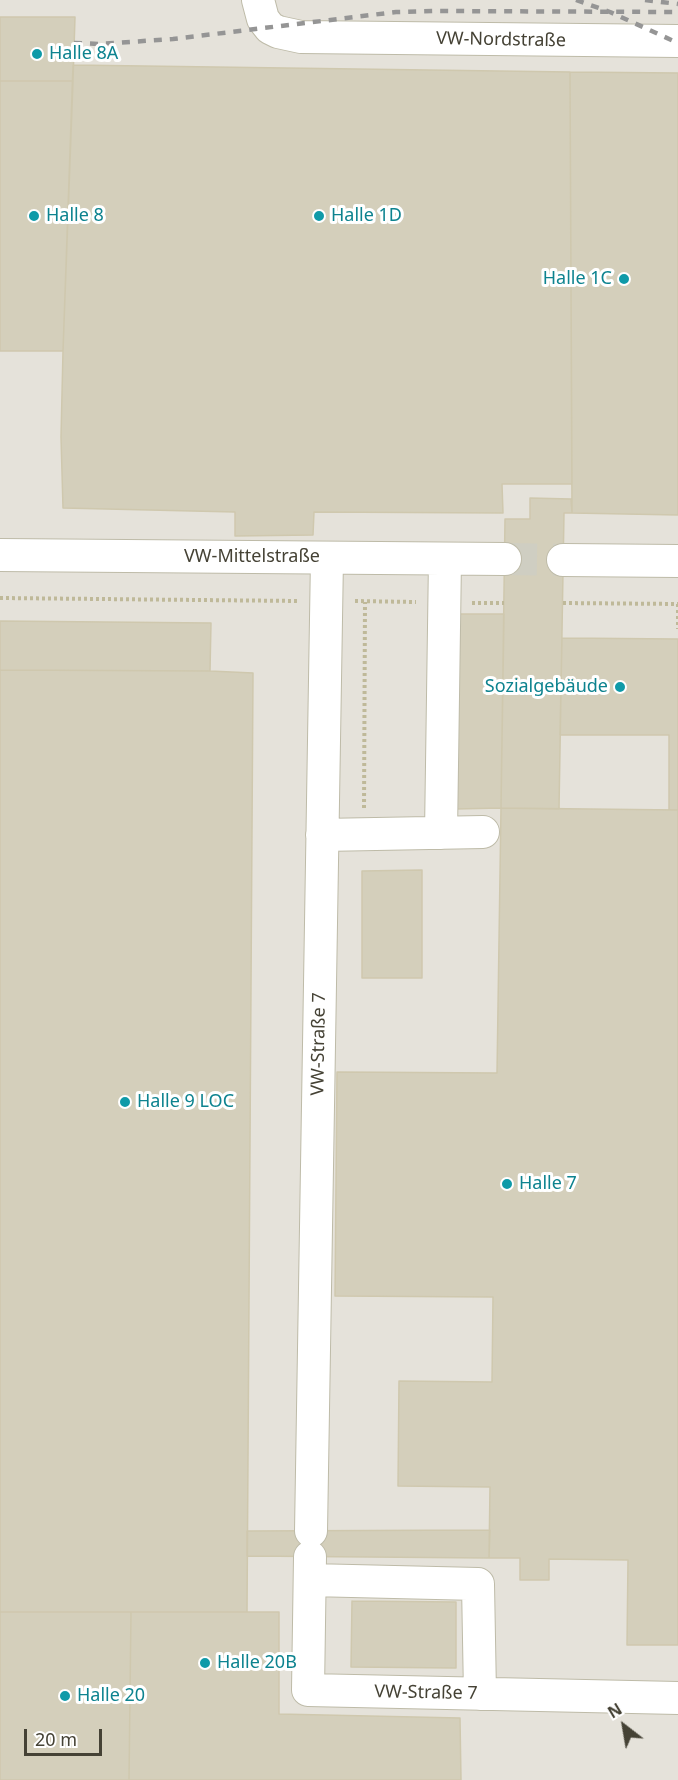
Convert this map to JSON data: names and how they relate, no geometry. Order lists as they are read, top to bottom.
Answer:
{
  "streets": {
    "street": ["VW-Nordstraße", "VW-Mittelstraße", "VW-Straße 7"]
  },
  "crossings": [
    ["VW-Mittelstraße", "VW-Straße 7"]
  ],
  "places": [
    "Halle 8A",
    "Halle 8",
    "Halle 1D",
    "Halle 1C",
    "Sozialgebäude",
    "Halle 9 LOC",
    "Halle 7",
    "Halle 20B",
    "Halle 20"
  ],
  "scale_bar": "20 m",
  "north": "top left"
}
